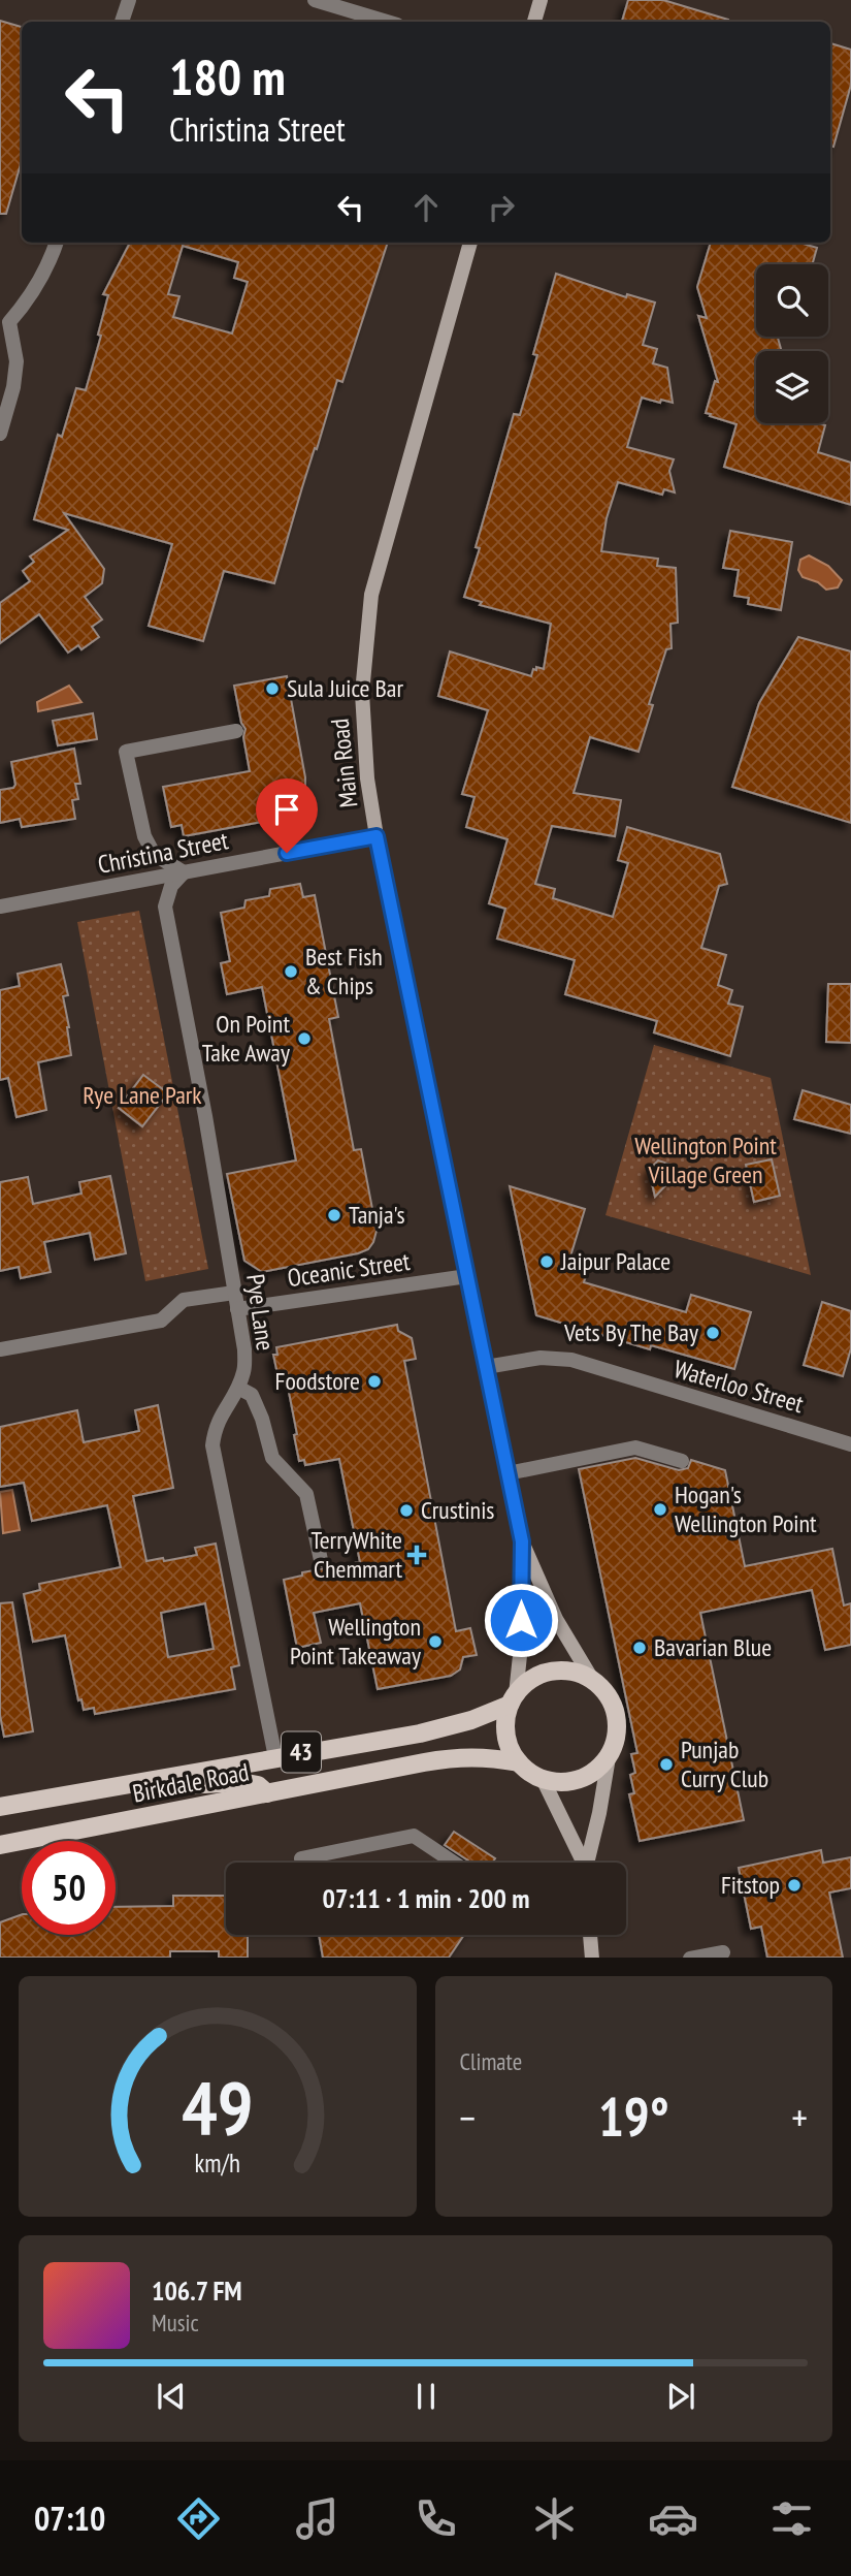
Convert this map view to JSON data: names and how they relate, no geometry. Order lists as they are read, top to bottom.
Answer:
{
  "streets": {
    "main road": ["Main Road", "43", "Birkdale Road"],
    "street": [
      "Christina Street",
      "Oceanic Street",
      "Pye Lane",
      "Waterloo Street"
    ]
  },
  "crossings": [
    ["Main Road", "Christina Street"],
    ["Main Road", "Oceanic Street"],
    ["Main Road", "Waterloo Street"],
    ["Main Road", "43"],
    ["Main Road", "Birkdale Road"],
    ["Christina Street", "Pye Lane"],
    ["Oceanic Street", "Pye Lane"],
    ["Pye Lane", "Birkdale Road"],
    ["43", "Birkdale Road"]
  ],
  "parks": ["Rye Lane Park", "Wellington Point Village Green"],
  "places": {
    "other": [
      "Sula Juice Bar",
      "Best Fish & Chips",
      "On Point Take Away",
      "Tanja's",
      "Jaipur Palace",
      "Vets By The Bay",
      "Foodstore",
      "Hogan's Wellington Point",
      "Crustinis",
      "Wellington Point Takeaway",
      "Bavarian Blue",
      "Punjab Curry Club",
      "Fitstop"
    ],
    "health": ["TerryWhite Chemmart"]
  },
  "page": {
    "turn": ["180 m", "Christina Street"],
    "limit": "50",
    "trip": "07:11 · 1 min · 200 m",
    "tile": "Climate",
    "heat": ["−", "19°", "+"],
    "song": ["106.7 FM", "Music"],
    "tabs": "07:10",
    "gauge": ["49", "km/h"]
  }
}
